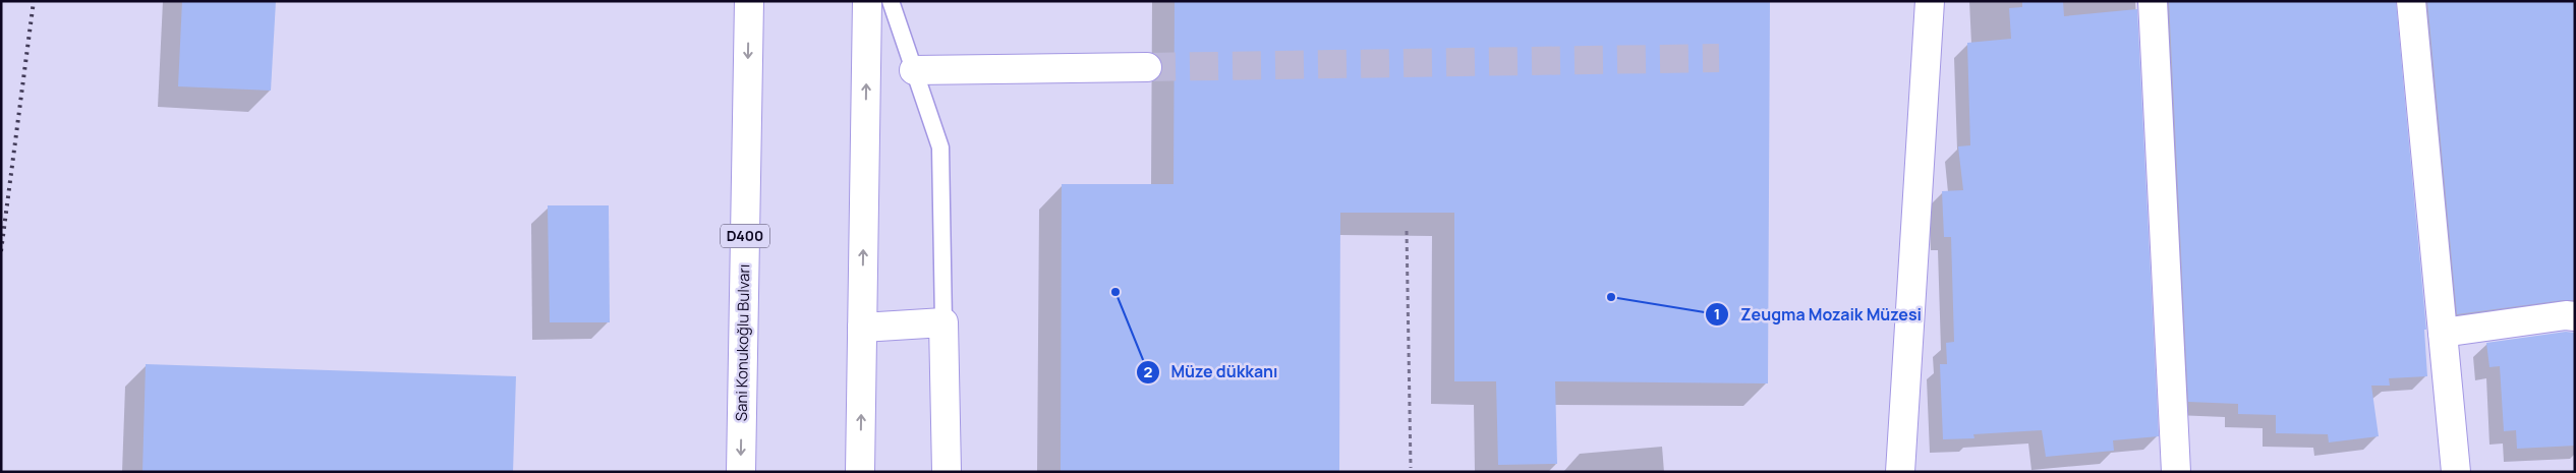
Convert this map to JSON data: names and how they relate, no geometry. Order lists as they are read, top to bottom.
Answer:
{
  "streets": {
    "main road": ["D400", "Sani Konukoğlu Bulvarı"]
  },
  "places": ["Müze dükkanı", "Zeugma Mozaik Müzesi"]
}
